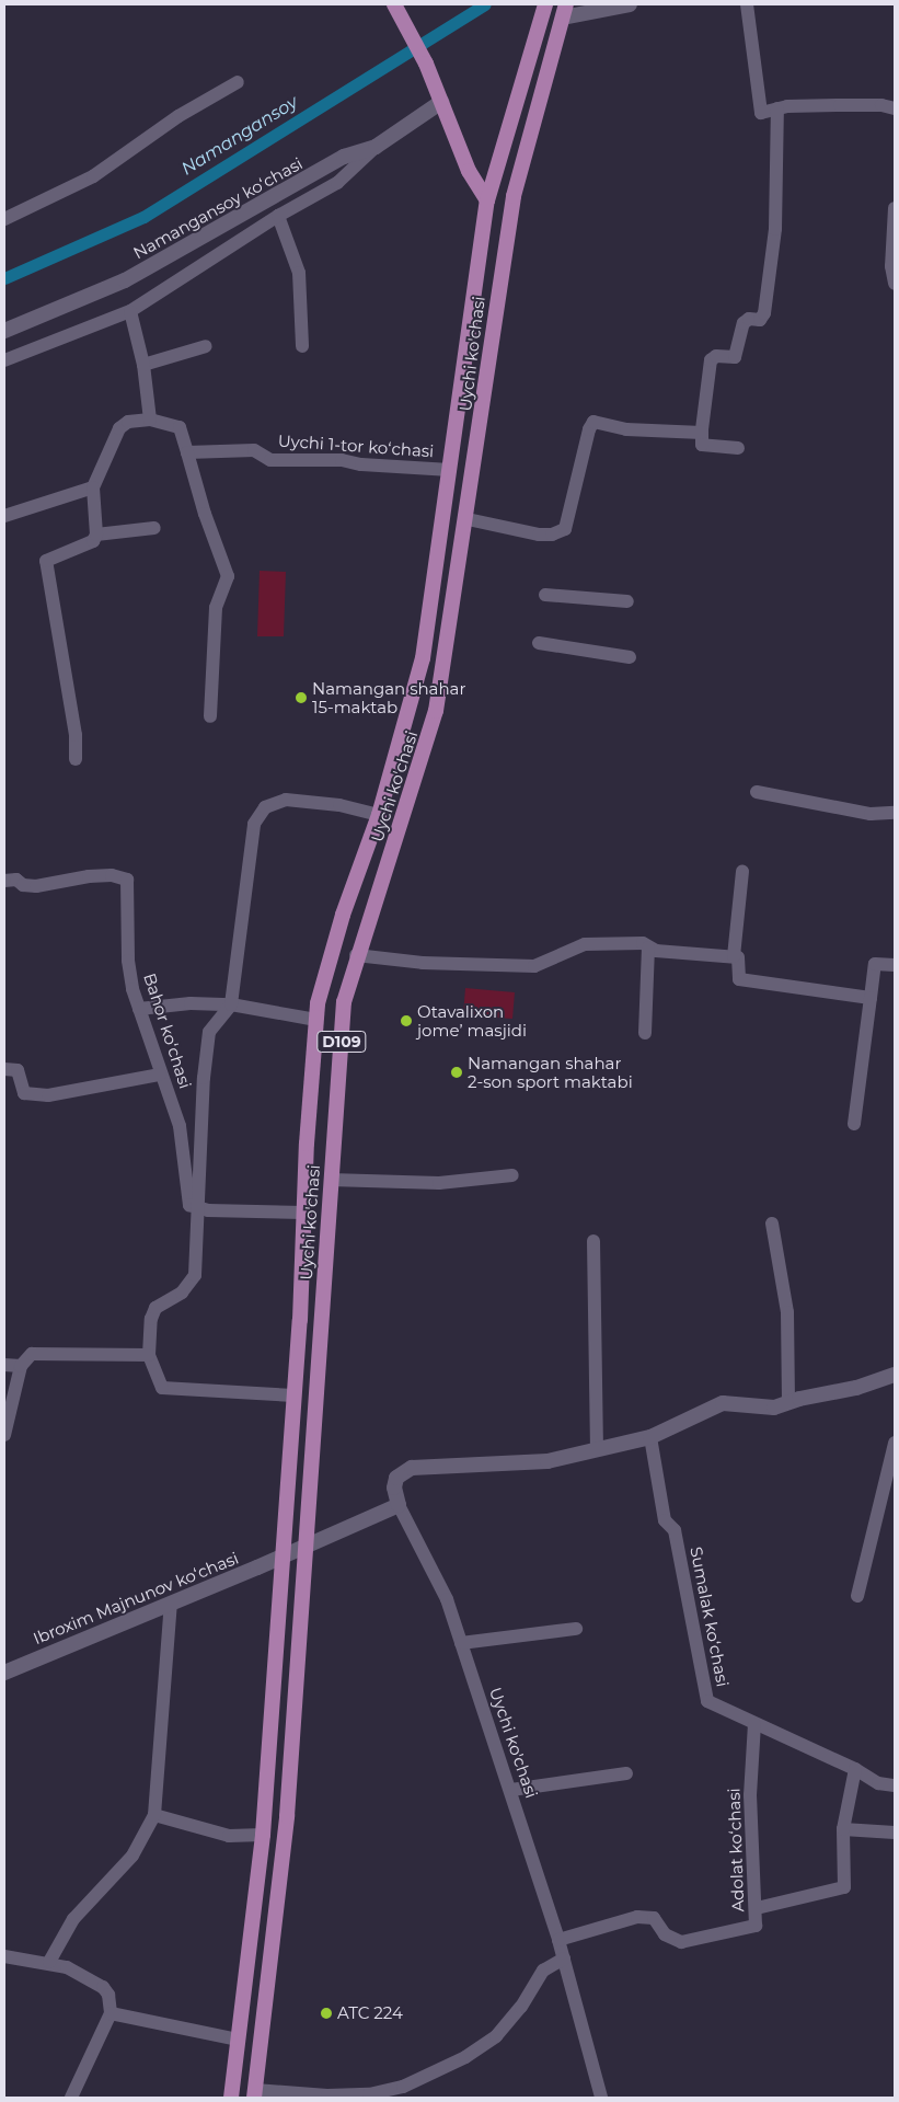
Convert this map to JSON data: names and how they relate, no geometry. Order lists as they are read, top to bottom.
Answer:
{
  "streets": {
    "main road": ["Uychi ko'chasi", "D109"],
    "street": [
      "Namangansoy koʻchasi",
      "Uychi 1-tor koʻchasi",
      "Bahor koʻchasi",
      "Ibroxim Majnunov koʻchasi",
      "Sumalak koʻchasi",
      "Adolat koʻchasi"
    ]
  },
  "crossings": [
    ["Uychi ko'chasi", "Uychi 1-tor koʻchasi"],
    ["Uychi ko'chasi", "Ibroxim Majnunov koʻchasi"],
    ["Uychi ko'chasi", "Adolat koʻchasi"],
    ["Sumalak koʻchasi", "Adolat koʻchasi"]
  ],
  "water": ["Namangansoy"],
  "places": [
    "Namangan shahar 15-maktab",
    "Otavalixon jome’ masjidi",
    "Namangan shahar 2-son sport maktabi",
    "ATC 224"
  ]
}
